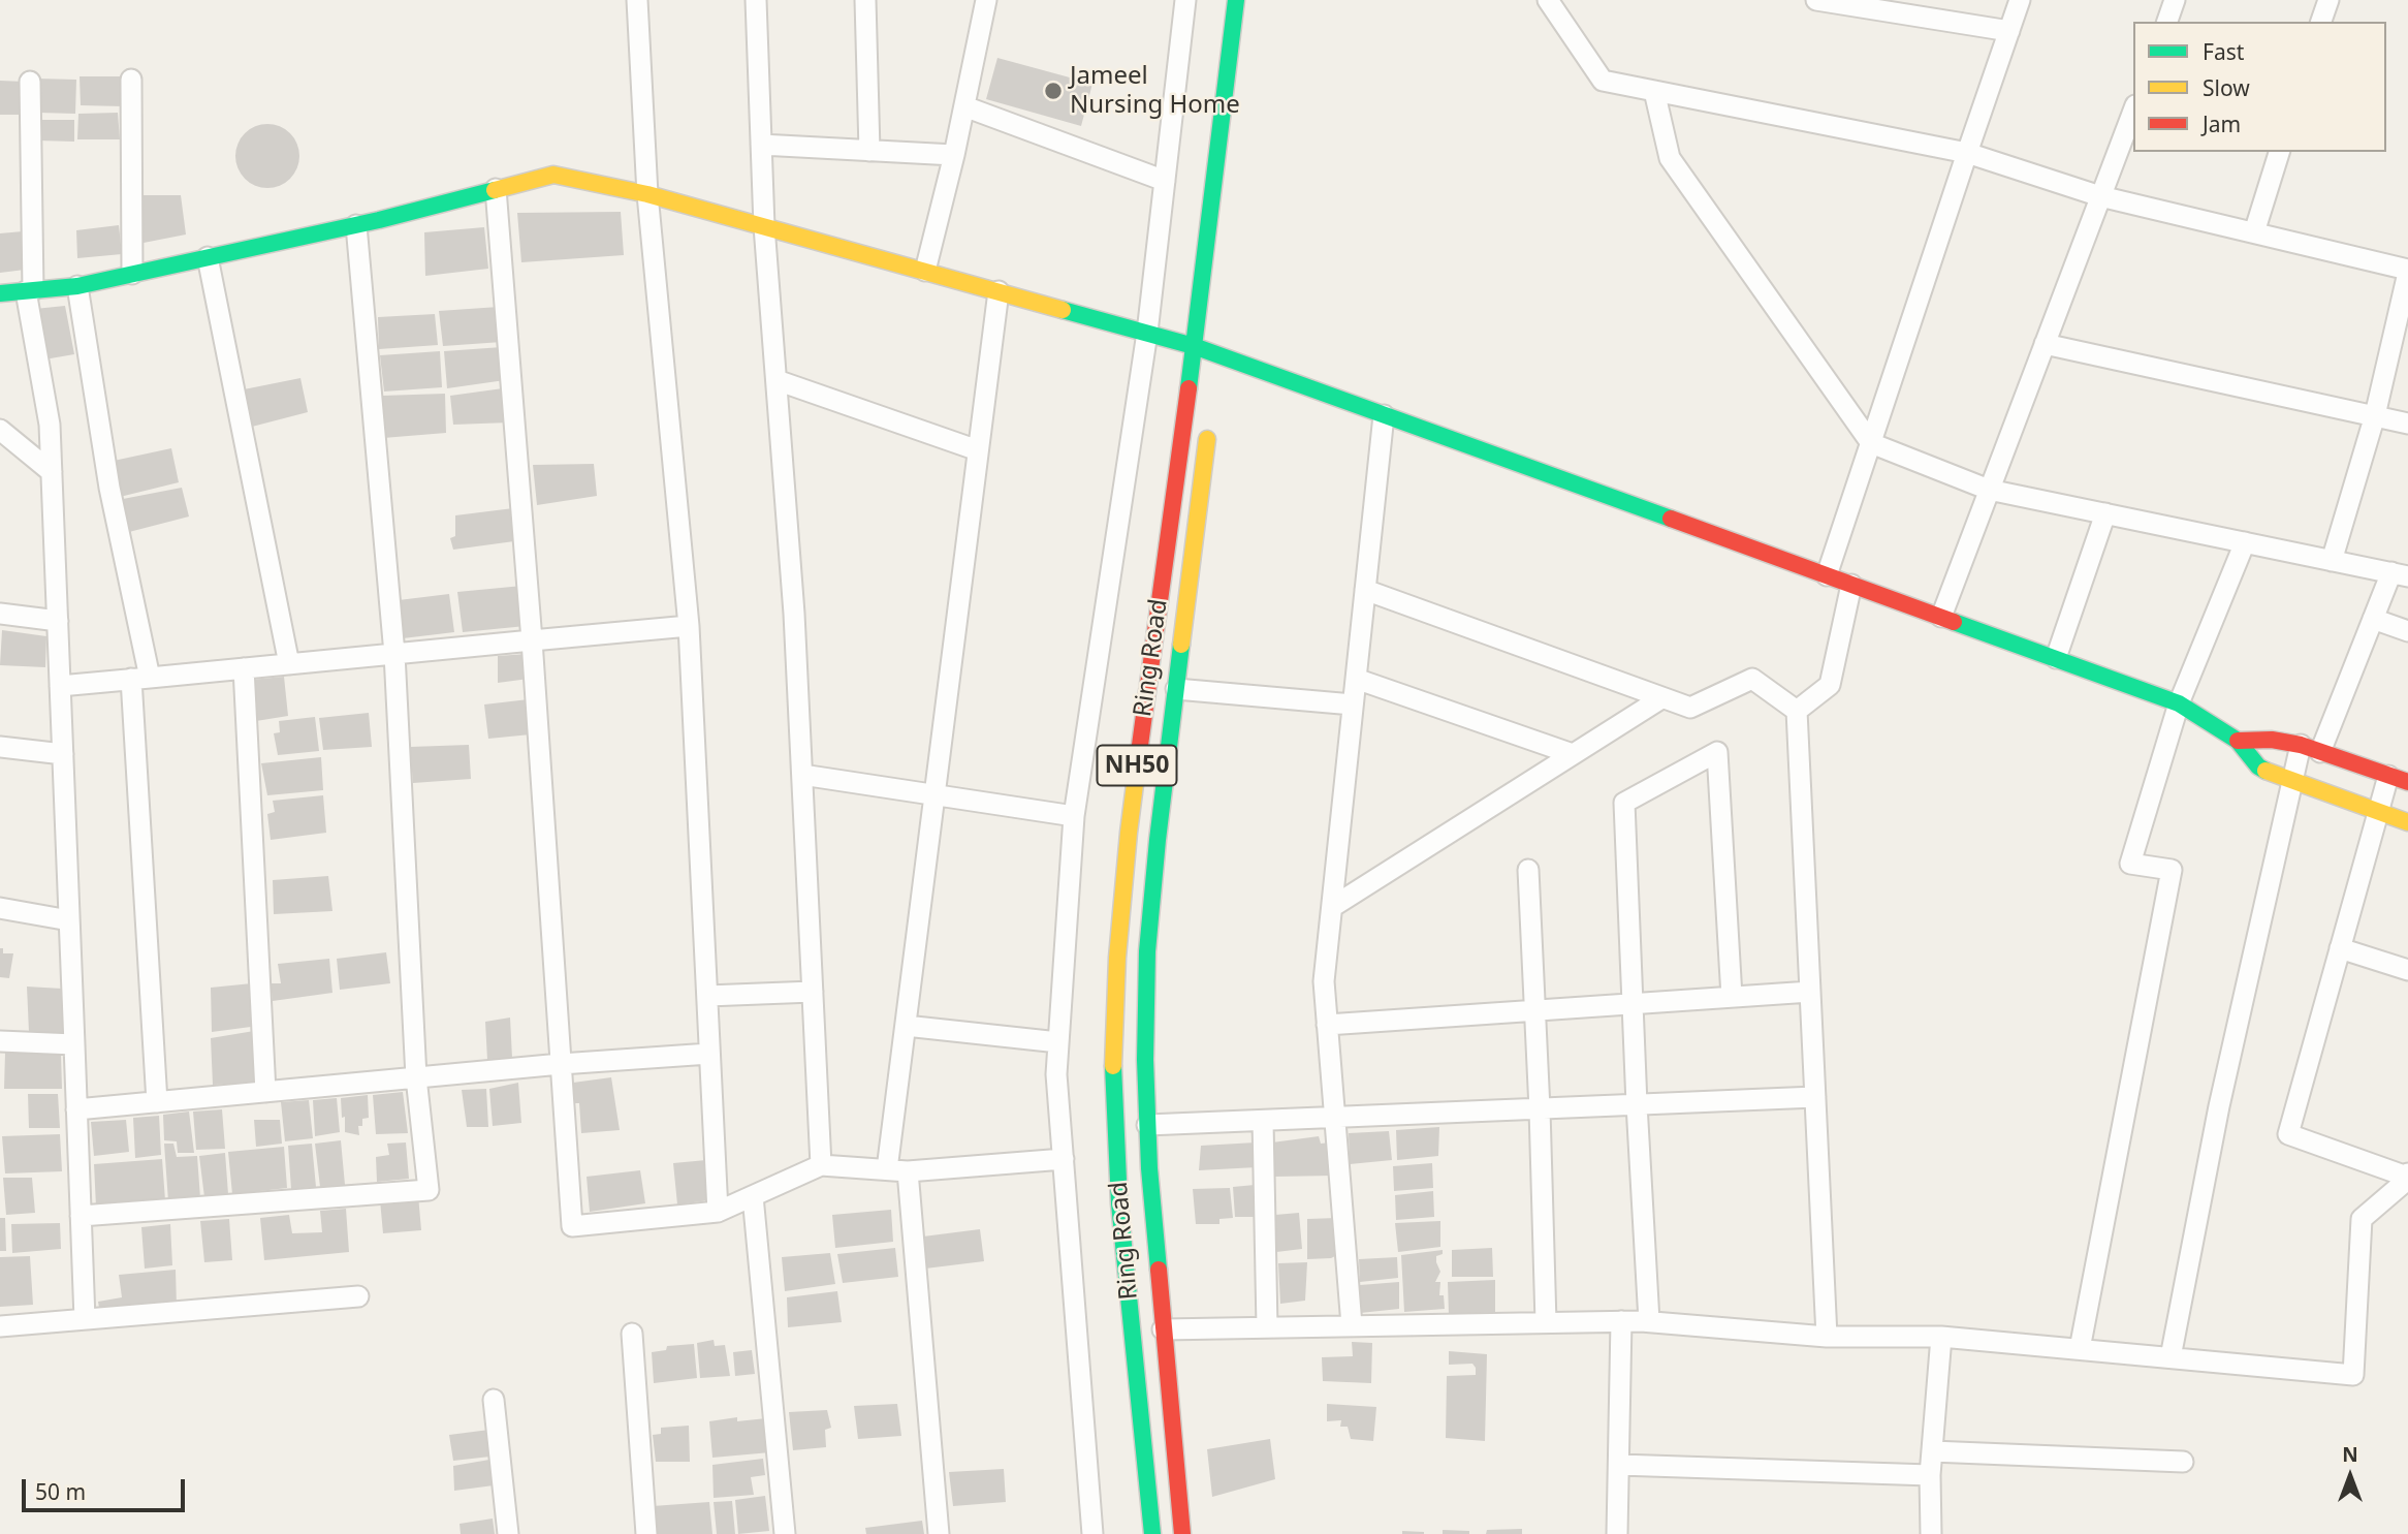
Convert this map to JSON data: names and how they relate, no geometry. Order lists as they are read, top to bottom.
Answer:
{
  "streets": {
    "main road": ["Ring Road", "NH50"]
  },
  "places": ["Jameel Nursing Home"],
  "legend": ["Fast", "Slow", "Jam"],
  "scale_bar": "50 m",
  "north": "top"
}
